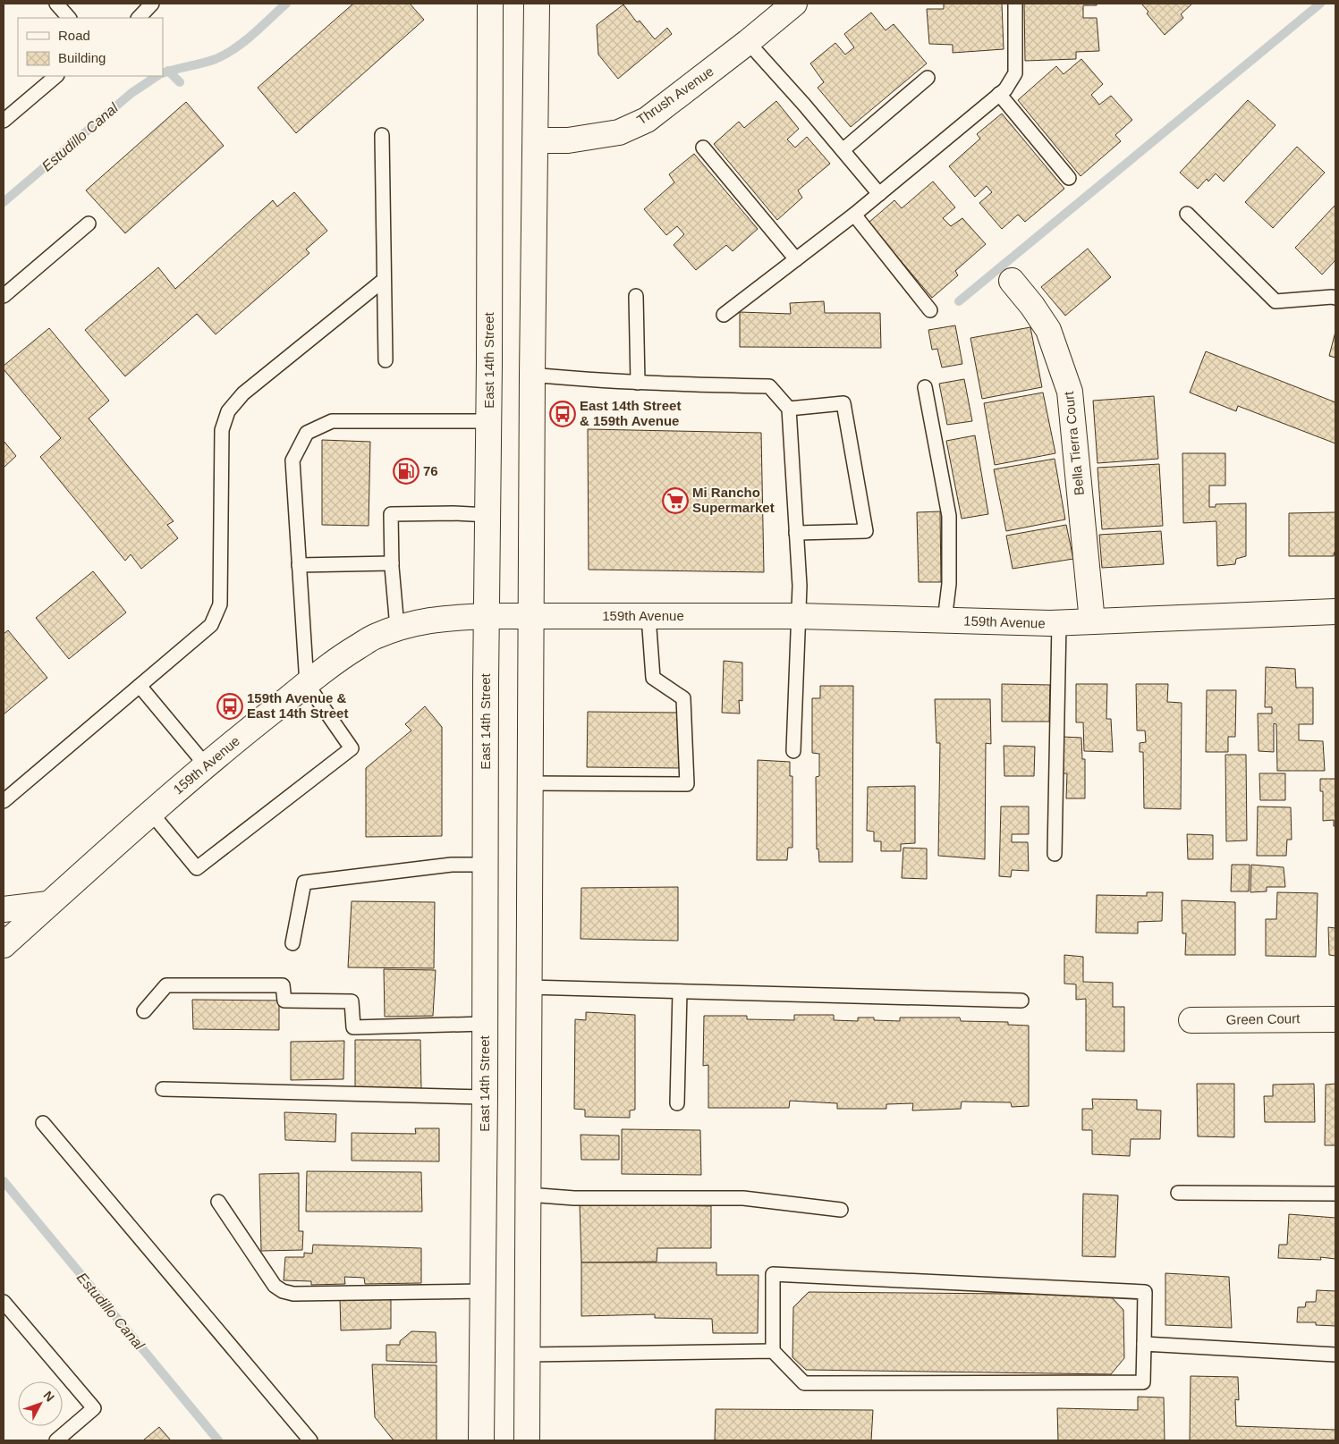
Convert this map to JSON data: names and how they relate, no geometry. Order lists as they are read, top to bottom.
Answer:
{
  "streets": {
    "main road": [
      "Thrush Avenue",
      "East 14th Street",
      "Bella Tierra Court",
      "159th Avenue",
      "Green Court"
    ]
  },
  "crossings": [
    ["East 14th Street", "159th Avenue"],
    ["Bella Tierra Court", "159th Avenue"]
  ],
  "water": ["Estudillo Canal"],
  "places": {
    "bus stop": ["East 14th Street & 159th Avenue", "159th Avenue & East 14th Street"],
    "fuel station": ["76"],
    "supermarket": ["Mi Rancho Supermarket"]
  },
  "legend": ["Road", "Building"],
  "north": "top right"
}
